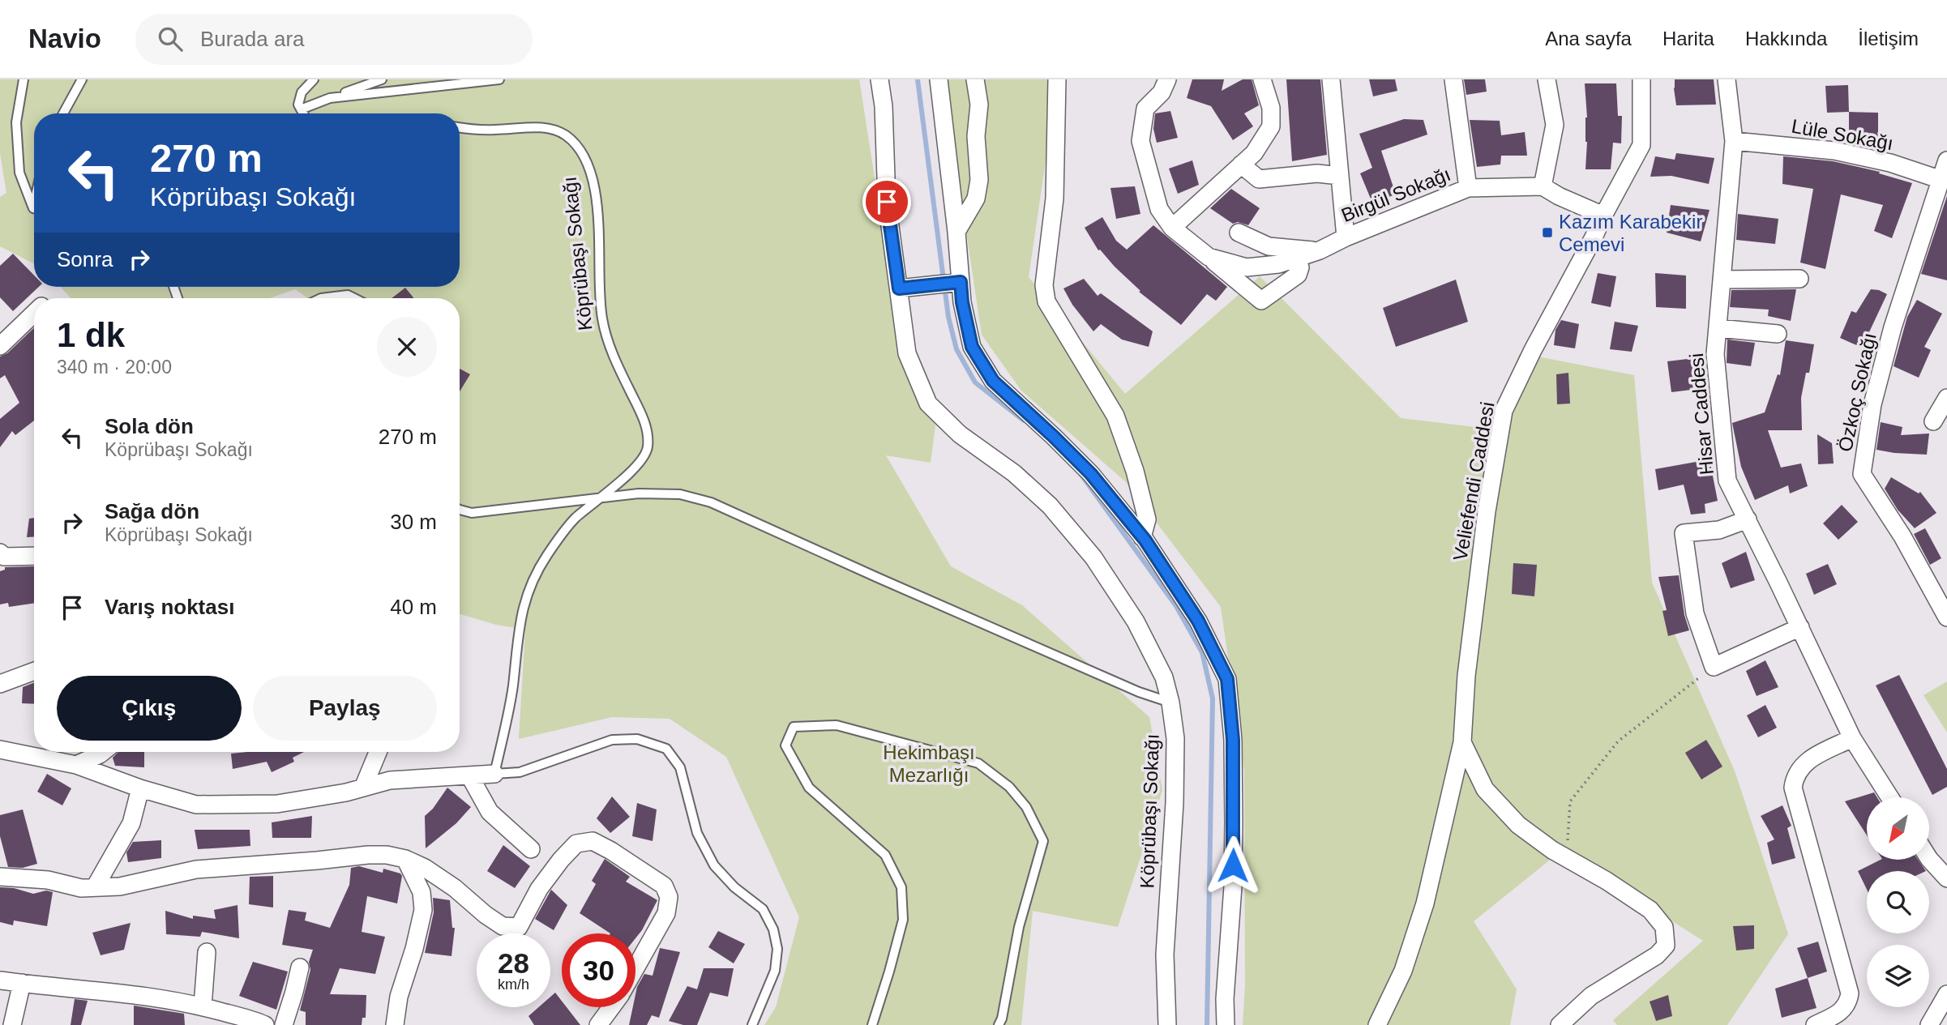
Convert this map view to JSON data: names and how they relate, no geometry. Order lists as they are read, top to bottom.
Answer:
{
  "streets": {
    "street": [
      "Lüle Sokağı",
      "Birgül Sokağı",
      "Köprübaşı Sokağı",
      "Özkoç Sokağı",
      "Hisar Caddesi",
      "Veliefendi Caddesi"
    ]
  },
  "crossings": [
    ["Lüle Sokağı", "Özkoç Sokağı"],
    ["Lüle Sokağı", "Hisar Caddesi"],
    ["Birgül Sokağı", "Veliefendi Caddesi"]
  ],
  "parks": ["Hekimbaşı Mezarlığı"],
  "places": {
    "transit": ["Kazım Karabekir Cemevi"]
  },
  "north": "bottom left",
  "page": {
    "header": "Navio",
    "search": "Burada ara",
    "nav": [
      "Ana sayfa",
      "Harita",
      "Hakkında",
      "İletişim"
    ],
    "turn": ["270 m", "Köprübaşı Sokağı"],
    "then": "Sonra",
    "heading": ["1 dk", "340 m · 20:00"],
    "list": [
      {
        "name": "Sola dön",
        "note": "Köprübaşı Sokağı",
        "value": "270 m"
      },
      {
        "name": "Sağa dön",
        "note": "Köprübaşı Sokağı",
        "value": "30 m"
      },
      {
        "name": "Varış noktası",
        "value": "40 m"
      }
    ],
    "buttons": ["Çıkış", "Paylaş"],
    "speed": "28 km/h",
    "limit": "30"
  }
}
